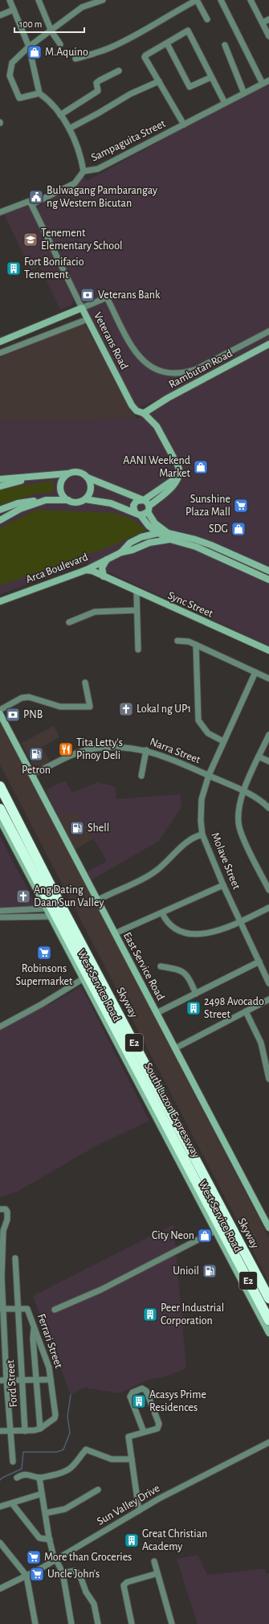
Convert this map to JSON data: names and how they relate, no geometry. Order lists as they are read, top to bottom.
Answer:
{
  "streets": {
    "highway": ["Skyway", "E2", "South Luzon Expressway"],
    "main road": [
      "Veterans Road",
      "Rambutan Road",
      "Arca Boulevard",
      "Sync Street",
      "East Service Road",
      "West Service Road"
    ],
    "street": [
      "Sampaguita Street",
      "Narra Street",
      "Molave Street",
      "Ferrari Street",
      "Ford Street",
      "Sun Valley Drive"
    ]
  },
  "crossings": [
    ["Sampaguita Street", "Veterans Road"],
    ["Veterans Road", "Rambutan Road"],
    ["Arca Boulevard", "Sync Street"],
    ["Narra Street", "Molave Street"],
    ["Narra Street", "East Service Road"],
    ["Ferrari Street", "Ford Street"]
  ],
  "places": {
    "shop": [
      "M.Aquino",
      "AANI Weekend Market",
      "SDG",
      "City Neon"
    ],
    "public building": ["Bulwagang Pambarangay ng Western Bicutan"],
    "school or university": ["Tenement Elementary School"],
    "building": [
      "Fort Bonifacio Tenement",
      "2498 Avocado Street",
      "Peer Industrial Corporation",
      "Acasys Prime Residences",
      "Great Christian Academy"
    ],
    "bank": ["Veterans Bank", "PNB"],
    "supermarket": [
      "Sunshine Plaza Mall",
      "Robinsons Supermarket",
      "More than Groceries",
      "Uncle John's"
    ],
    "church": ["Lokal ng UP1", "Ang Dating Daan Sun Valley"],
    "restaurant": ["Tita Letty's Pinoy Deli"],
    "fuel station": ["Petron", "Shell", "Unioil"]
  },
  "scale_bar": "100 m"
}
